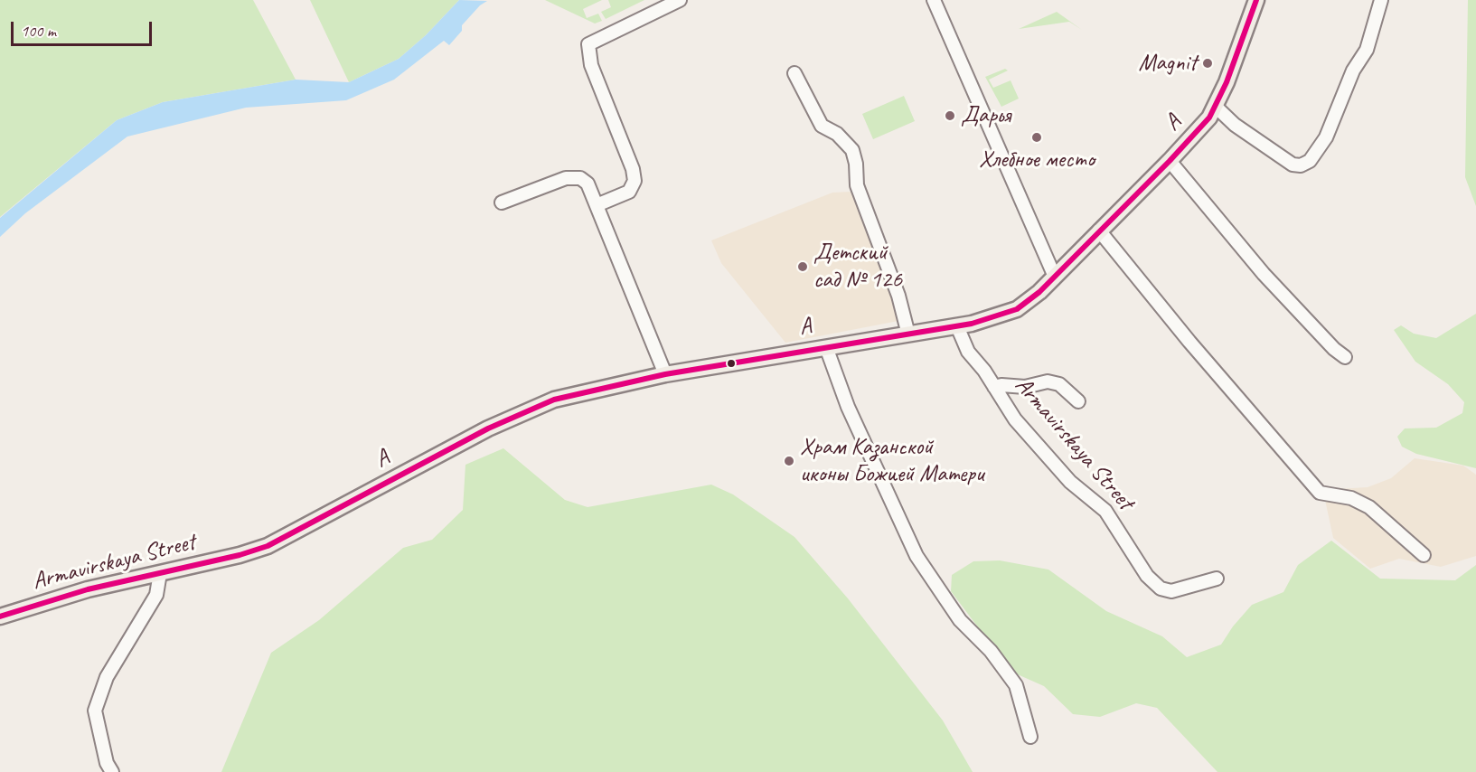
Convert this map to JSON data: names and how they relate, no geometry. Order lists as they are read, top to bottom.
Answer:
{
  "streets": {
    "main road": ["A", "Armavirskaya Street"]
  },
  "crossings": [
    ["A", "Armavirskaya Street"]
  ],
  "places": [
    "Magnit",
    "Дарья",
    "Хлебное место",
    "Детский сад № 126",
    "Храм Казанской иконы Божией Матери"
  ],
  "scale_bar": "100 m"
}
